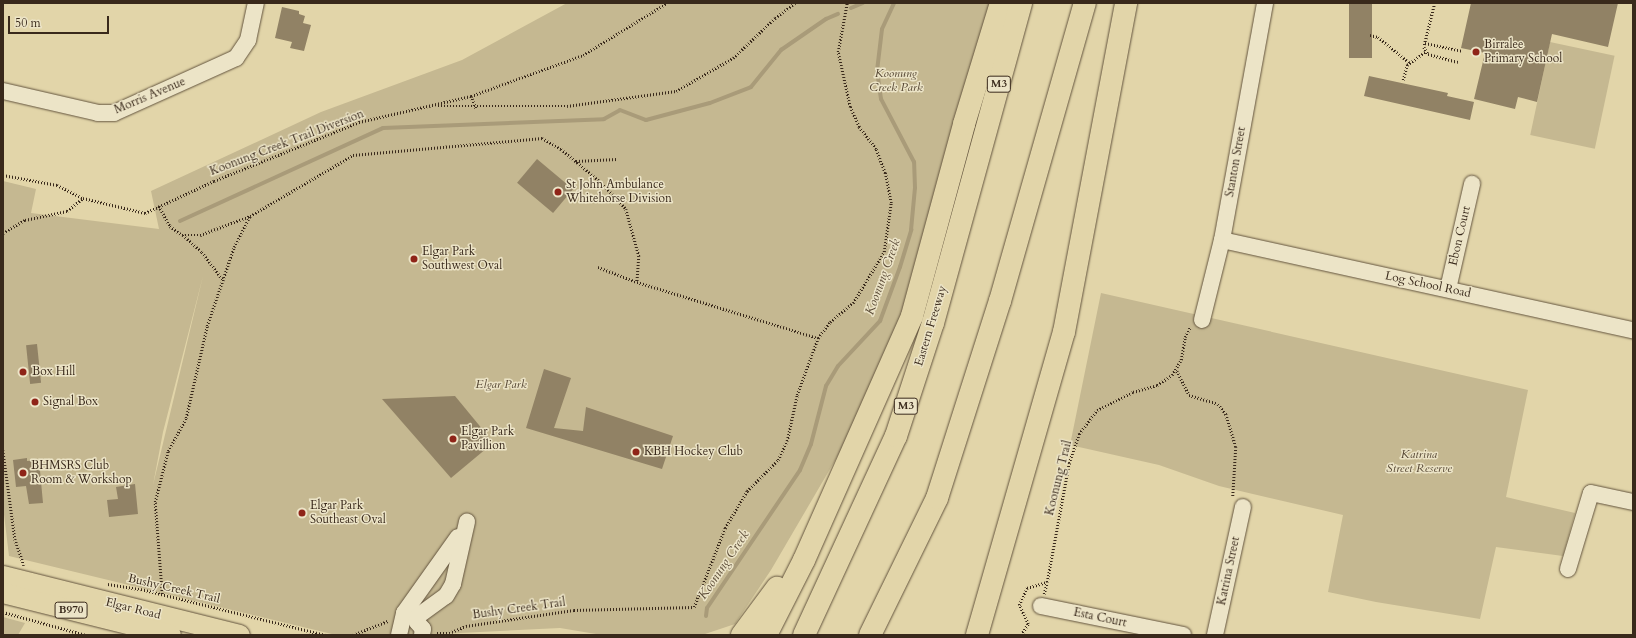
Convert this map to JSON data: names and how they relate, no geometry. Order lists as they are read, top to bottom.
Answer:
{
  "streets": {
    "highway": ["M3", "Eastern Freeway"],
    "main road": ["Elgar Road", "B970"],
    "street": [
      "Morris Avenue",
      "Stanton Street",
      "Ebon Court",
      "Log School Road",
      "Katrina Street",
      "Esta Court"
    ],
    "path": ["Koonung Creek Trail Diversion", "Koonung Trail", "Bushy Creek Trail"]
  },
  "crossings": [
    ["Stanton Street", "Log School Road"],
    ["Ebon Court", "Log School Road"]
  ],
  "water": ["Koonung Creek"],
  "parks": ["Koonung Creek Park", "Elgar Park", "Katrina Street Reserve"],
  "places": [
    "Birralee Primary School",
    "St John Ambulance Whitehorse Division",
    "Elgar Park Southwest Oval",
    "Box Hill",
    "Signal Box",
    "Elgar Park Pavillion",
    "KBH Hockey Club",
    "BHMSRS Club Room & Workshop",
    "Elgar Park Southeast Oval"
  ],
  "scale_bar": "50 m"
}
